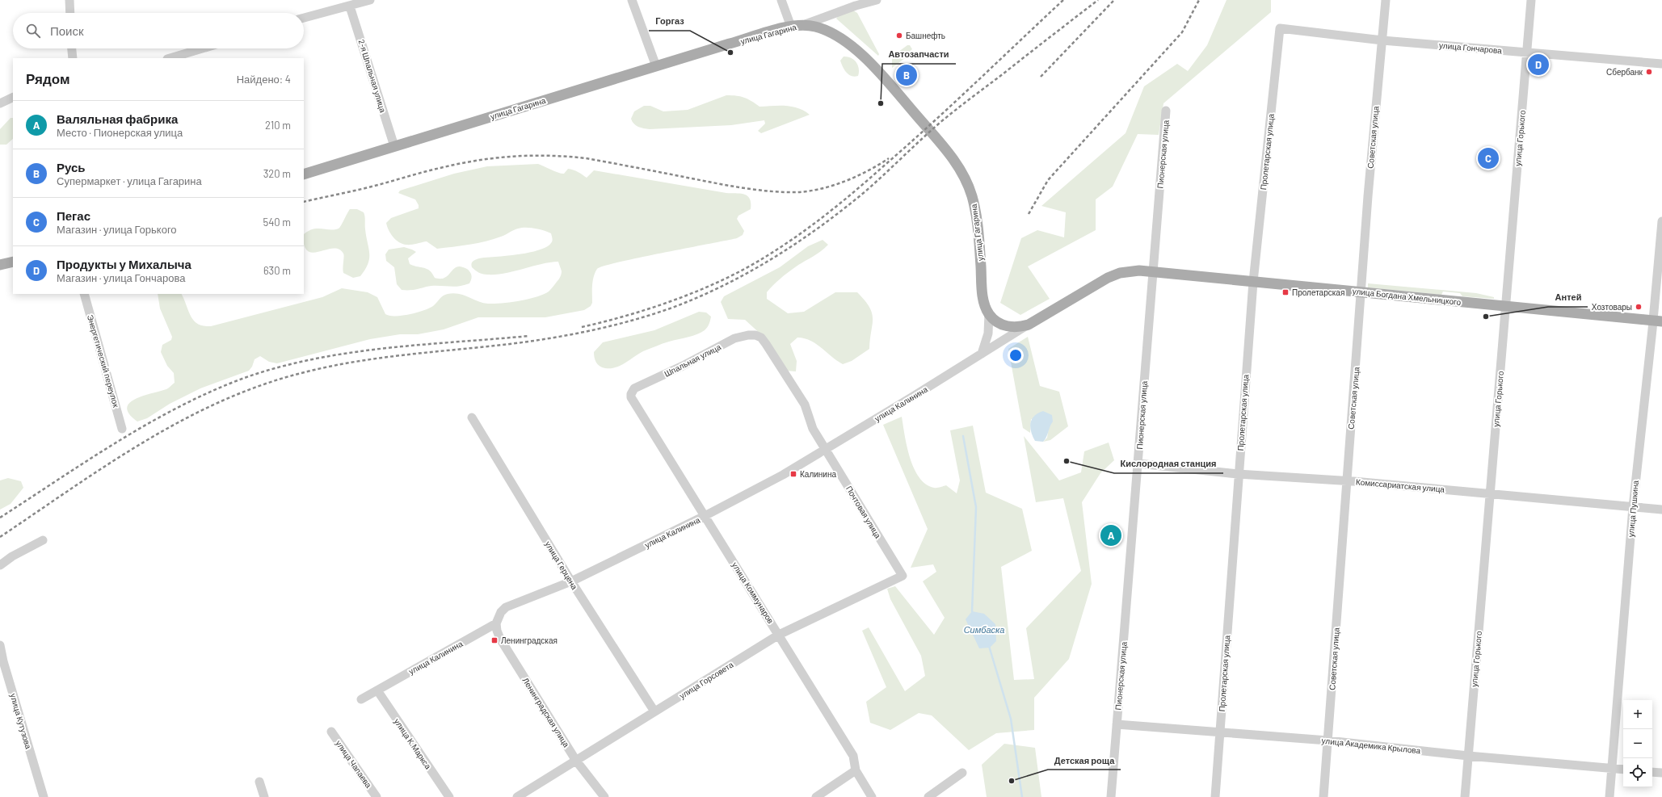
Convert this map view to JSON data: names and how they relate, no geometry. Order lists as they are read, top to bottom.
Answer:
{
  "streets": {
    "main road": ["улица Гагарина", "улица Богдана Хмельницкого"],
    "street": [
      "улица Гончарова",
      "2-я Шпальная улица",
      "Советская улица",
      "улица Горького",
      "Пролетарская улица",
      "Пионерская улица",
      "Шпальная улица",
      "Энергетический переулок",
      "улица Калинина",
      "Комиссариатская улица",
      "улица Пушкина",
      "Почтовая улица",
      "улица Герцена",
      "улица Коммунаров",
      "улица Горсовета",
      "Ленинградская улица",
      "улица Кутузова",
      "улица К.Маркса",
      "улица Академика Крылова",
      "улица Чапаева"
    ]
  },
  "crossings": [
    ["улица Гагарина", "2-я Шпальная улица"],
    ["улица Гагарина", "улица Богдана Хмельницкого"],
    ["улица Гагарина", "улица Калинина"],
    ["улица Гончарова", "Советская улица"],
    ["улица Гончарова", "улица Горького"],
    ["улица Гончарова", "Пролетарская улица"],
    ["Советская улица", "улица Богдана Хмельницкого"],
    ["Советская улица", "Комиссариатская улица"],
    ["Советская улица", "улица Академика Крылова"],
    ["улица Горького", "улица Богдана Хмельницкого"],
    ["улица Горького", "Комиссариатская улица"],
    ["улица Горького", "улица Академика Крылова"],
    ["Пролетарская улица", "улица Богдана Хмельницкого"],
    ["Пролетарская улица", "Комиссариатская улица"],
    ["Пролетарская улица", "улица Академика Крылова"],
    ["Пионерская улица", "улица Богдана Хмельницкого"],
    ["Пионерская улица", "Комиссариатская улица"],
    ["Пионерская улица", "улица Академика Крылова"],
    ["улица Богдана Хмельницкого", "улица Калинина"],
    ["улица Богдана Хмельницкого", "улица Пушкина"],
    ["Шпальная улица", "Почтовая улица"],
    ["Шпальная улица", "улица Коммунаров"],
    ["улица Калинина", "Почтовая улица"],
    ["улица Калинина", "улица Герцена"],
    ["улица Калинина", "улица Коммунаров"],
    ["улица Калинина", "Ленинградская улица"],
    ["улица Калинина", "улица К.Маркса"],
    ["Комиссариатская улица", "улица Пушкина"],
    ["улица Пушкина", "улица Академика Крылова"],
    ["Почтовая улица", "улица Горсовета"],
    ["улица Герцена", "улица Горсовета"],
    ["улица Коммунаров", "улица Горсовета"],
    ["улица Горсовета", "Ленинградская улица"]
  ],
  "water": ["Симбаска"],
  "places": {
    "other": [
      "Башнефть",
      "Горгаз",
      "Сбербанк",
      "Автозапчасти",
      "Хозтовары",
      "Антей",
      "Кислородная станция",
      "Детская роща"
    ],
    "transit": ["Пролетарская", "Калинина", "Ленинградская"]
  },
  "page": {
    "search": "Поиск",
    "pins": [
      "D",
      "B",
      "C",
      "A"
    ],
    "heading": ["Рядом", "Найдено: 4"],
    "list": [
      {
        "mark": "A",
        "name": "Валяльная фабрика",
        "note": "Место · Пионерская улица",
        "value": "210 m"
      },
      {
        "mark": "B",
        "name": "Русь",
        "note": "Супермаркет · улица Гагарина",
        "value": "320 m"
      },
      {
        "mark": "C",
        "name": "Пегас",
        "note": "Магазин · улица Горького",
        "value": "540 m"
      },
      {
        "mark": "D",
        "name": "Продукты у Михалыча",
        "note": "Магазин · улица Гончарова",
        "value": "630 m"
      }
    ],
    "map_buttons": ["+", "−"]
  }
}
